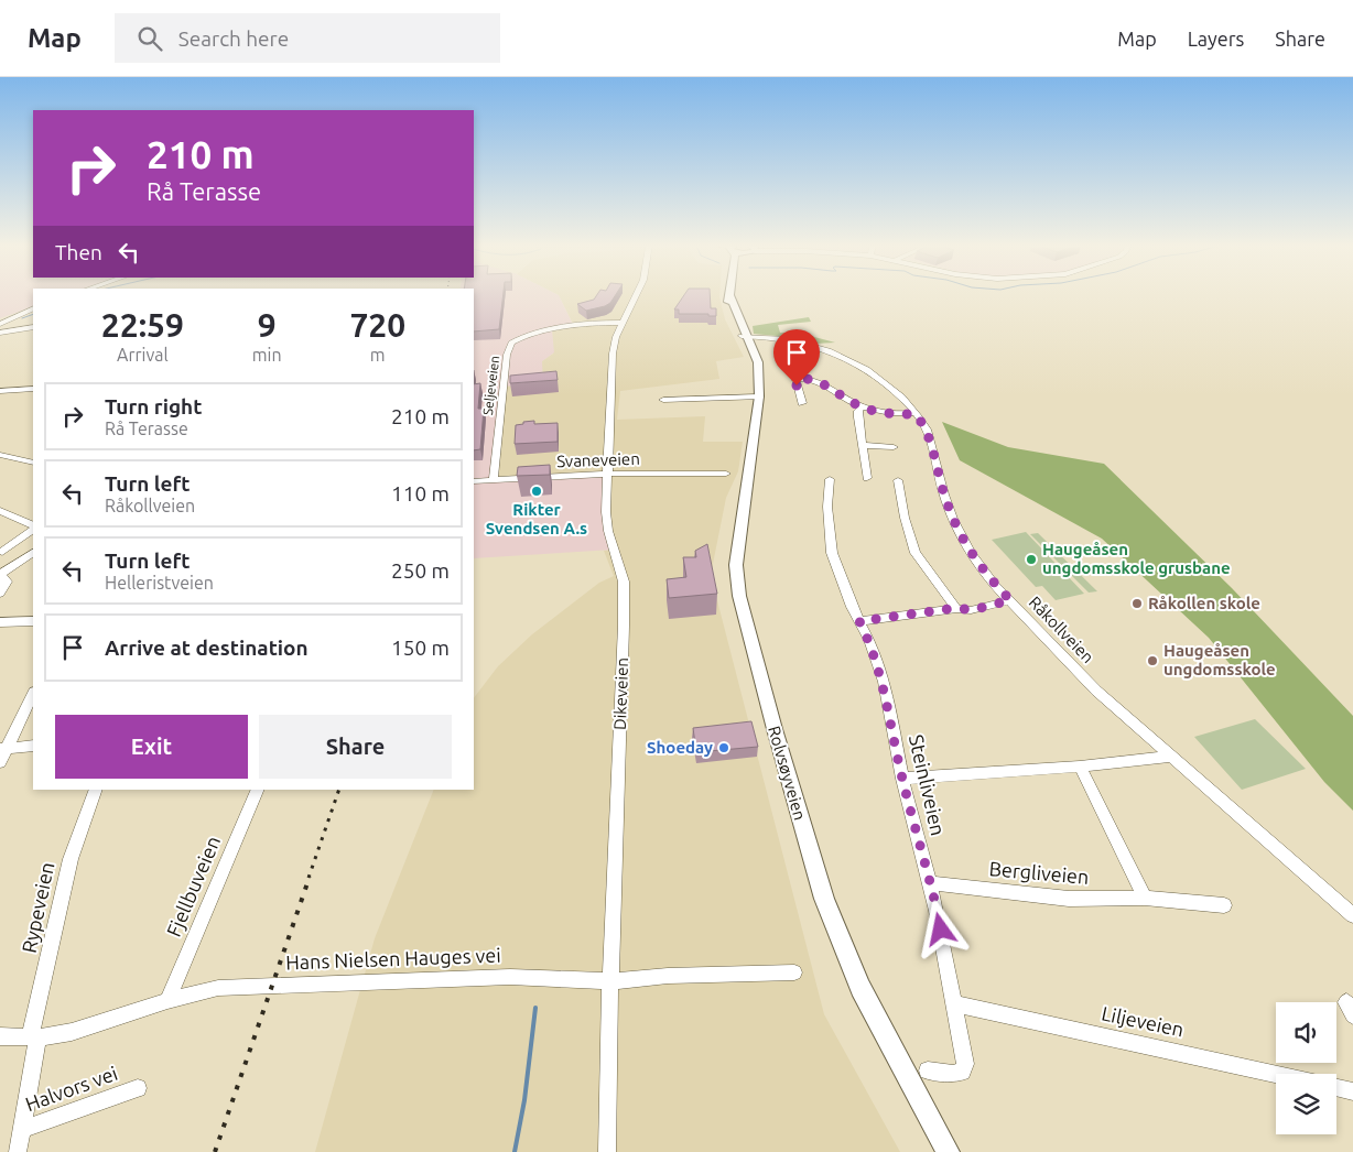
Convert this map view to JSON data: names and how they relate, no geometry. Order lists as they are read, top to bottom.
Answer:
{
  "streets": {
    "main road": ["Rolvsøyveien"],
    "street": [
      "Seljeveien",
      "Svaneveien",
      "Råkollveien",
      "Dikeveien",
      "Steinliveien",
      "Bergliveien",
      "Fjellbuveien",
      "Rypeveien",
      "Hans Nielsen Hauges vei",
      "Liljeveien",
      "Halvors vei"
    ]
  },
  "crossings": [
    ["Seljeveien", "Svaneveien"],
    ["Seljeveien", "Dikeveien"],
    ["Svaneveien", "Dikeveien"],
    ["Råkollveien", "Rolvsøyveien"],
    ["Dikeveien", "Hans Nielsen Hauges vei"],
    ["Steinliveien", "Bergliveien"],
    ["Steinliveien", "Liljeveien"],
    ["Fjellbuveien", "Hans Nielsen Hauges vei"],
    ["Rypeveien", "Hans Nielsen Hauges vei"],
    ["Rypeveien", "Halvors vei"],
    ["Hans Nielsen Hauges vei", "Halvors vei"]
  ],
  "places": [
    "Rikter Svendsen A.s",
    "Haugeåsen ungdomsskole grusbane",
    "Råkollen skole",
    "Haugeåsen ungdomsskole",
    "Shoeday"
  ],
  "page": {
    "header": "Map",
    "search": "Search here",
    "nav": ["Map", "Layers", "Share"],
    "turn": ["210 m", "Rå Terasse"],
    "then": "Then",
    "eta": [
      "22:59",
      "Arrival",
      "9",
      "min",
      "720",
      "m"
    ],
    "list": [
      {
        "name": "Turn right",
        "note": "Rå Terasse",
        "value": "210 m"
      },
      {
        "name": "Turn left",
        "note": "Råkollveien",
        "value": "110 m"
      },
      {
        "name": "Turn left",
        "note": "Helleristveien",
        "value": "250 m"
      },
      {
        "name": "Arrive at destination",
        "value": "150 m"
      }
    ],
    "buttons": ["Exit", "Share"]
  }
}
